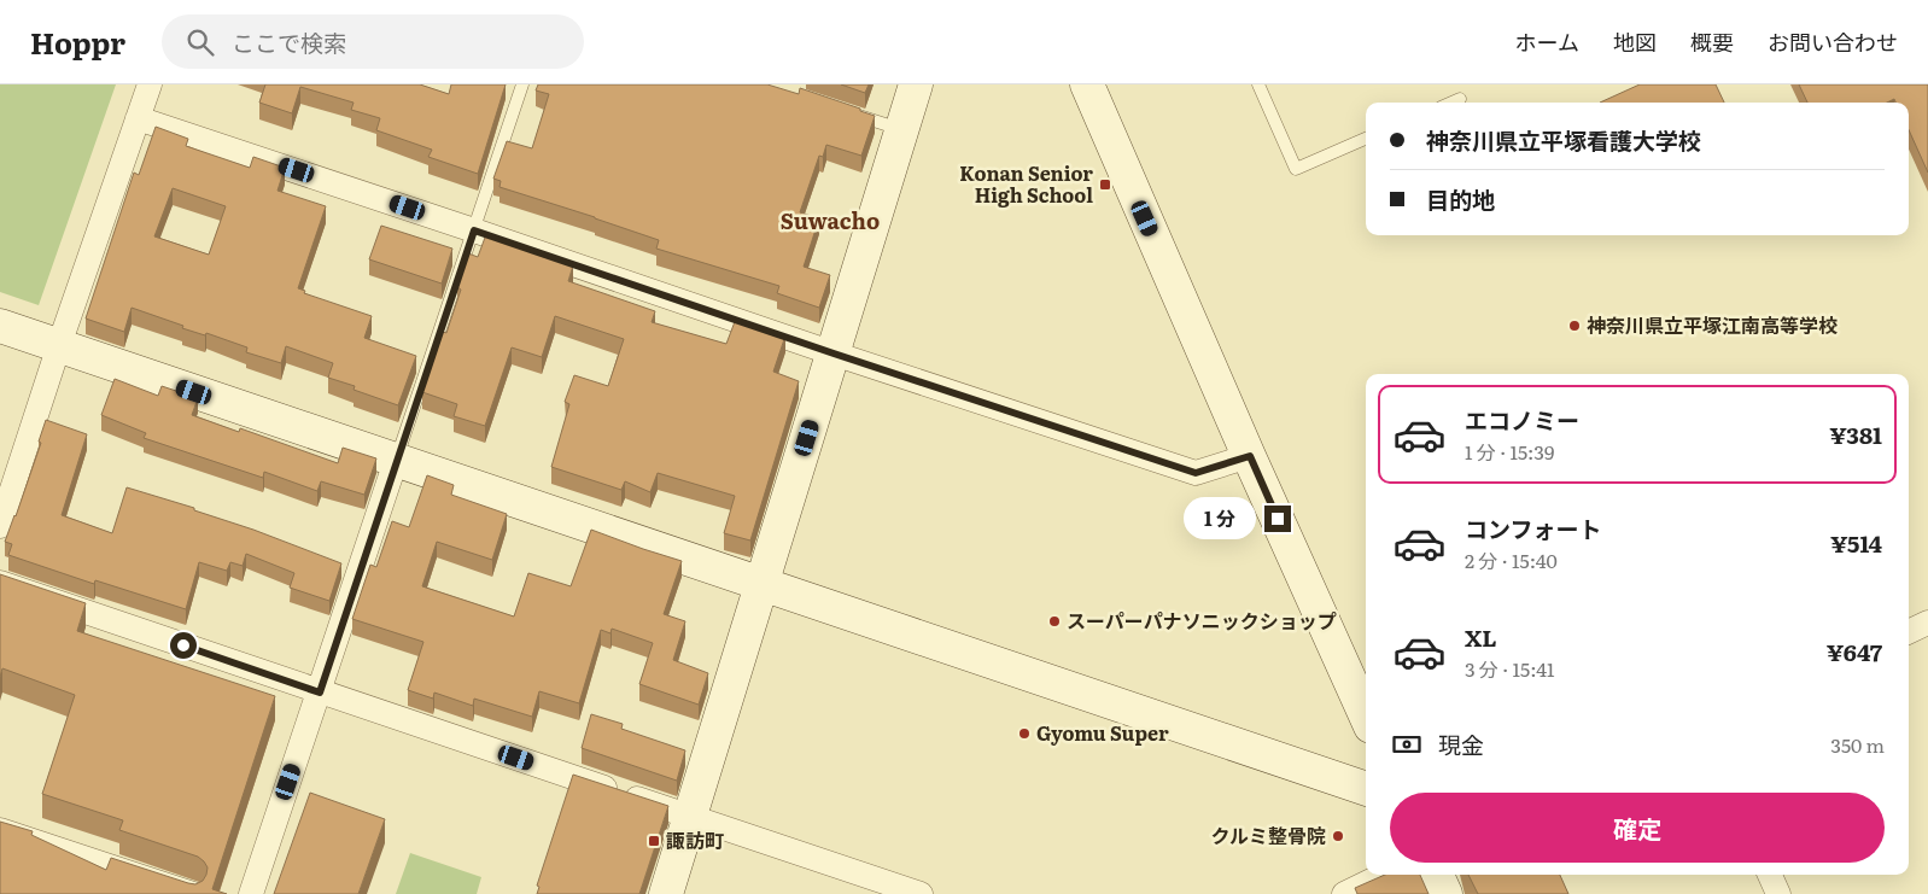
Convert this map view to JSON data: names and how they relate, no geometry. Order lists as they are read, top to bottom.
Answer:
{
  "districts": ["Suwacho"],
  "places": {
    "transit": ["Konan Senior High School", "諏訪町"],
    "other": [
      "神奈川県立平塚江南高等学校",
      "スーパーパナソニックショップ",
      "Gyomu Super",
      "クルミ整骨院"
    ]
  },
  "page": {
    "header": "Hoppr",
    "search": "ここで検索",
    "nav": [
      "ホーム",
      "地図",
      "概要",
      "お問い合わせ"
    ],
    "banner": ["神奈川県立平塚看護大学校", "目的地"],
    "list": [
      {
        "name": "エコノミー",
        "note": "1 分 · 15:39",
        "value": "¥381"
      },
      {
        "name": "コンフォート",
        "note": "2 分 · 15:40",
        "value": "¥514"
      },
      {
        "name": "XL",
        "note": "3 分 · 15:41",
        "value": "¥647"
      }
    ],
    "bubble": "1 分",
    "pay": ["現金", "350 m"],
    "buttons": "確定"
  }
}
